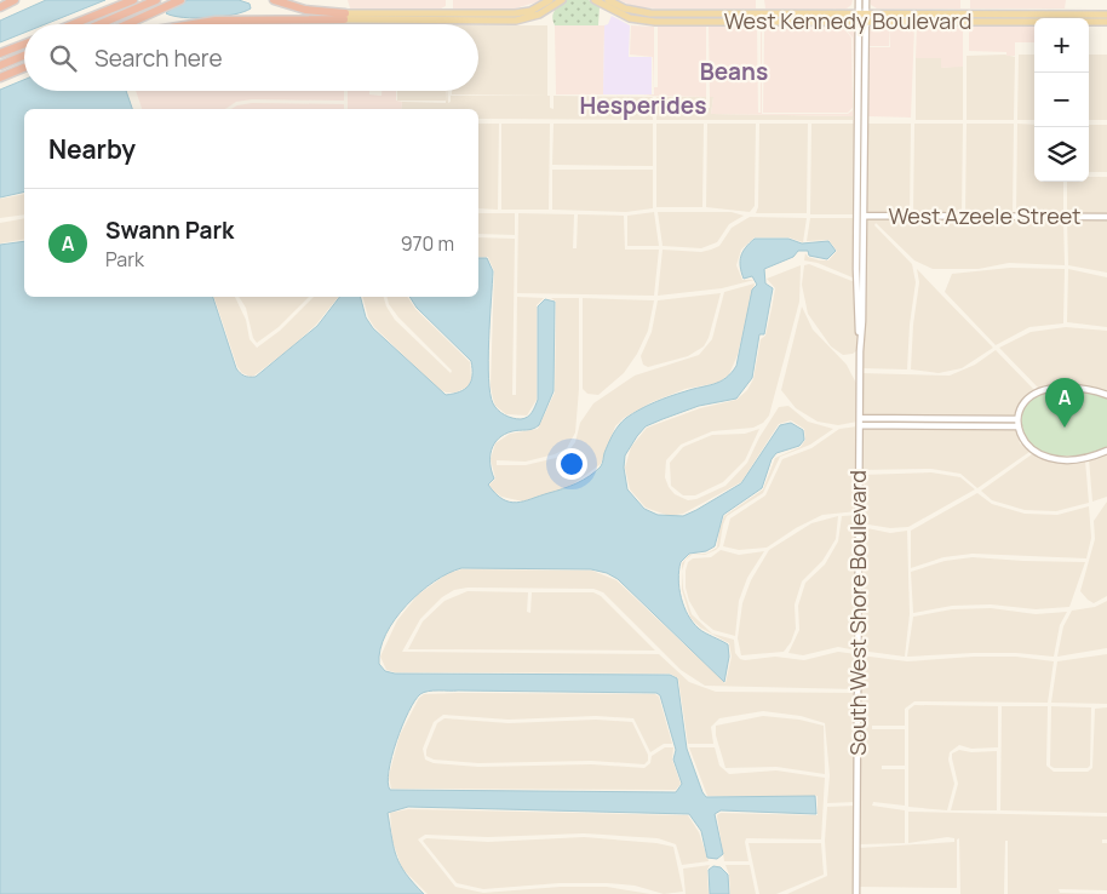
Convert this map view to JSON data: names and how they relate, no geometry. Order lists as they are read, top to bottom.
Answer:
{
  "streets": {
    "main road": ["West Kennedy Boulevard"],
    "street": ["West Azeele Street", "South West Shore Boulevard"]
  },
  "crossings": [
    ["West Kennedy Boulevard", "South West Shore Boulevard"],
    ["West Azeele Street", "South West Shore Boulevard"]
  ],
  "districts": ["Beans", "Hesperides"],
  "page": {
    "map_buttons": ["+", "−"],
    "search": "Search here",
    "heading": "Nearby",
    "list": [
      {
        "mark": "A",
        "name": "Swann Park",
        "note": "Park",
        "value": "970 m"
      }
    ],
    "pins": "A"
  }
}
